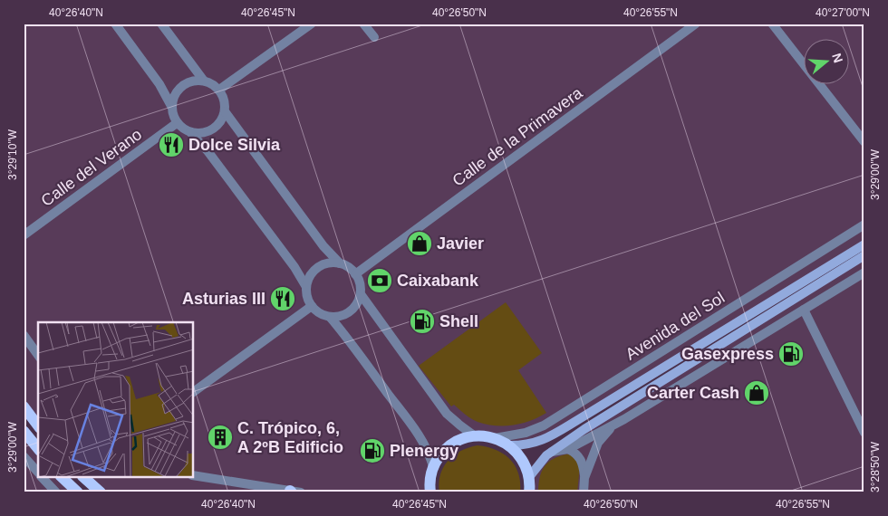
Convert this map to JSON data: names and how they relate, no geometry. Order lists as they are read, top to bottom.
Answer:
{
  "streets": {
    "main road": ["Avenida del Sol"],
    "street": ["Calle de la Primavera", "Calle del Verano"]
  },
  "places": {
    "restaurant": ["Dolce Silvia", "Asturias III"],
    "shop": ["Javier", "Carter Cash"],
    "bank": ["Caixabank"],
    "fuel station": ["Shell", "Gasexpress", "Plenergy"],
    "building": ["C. Trópico, 6, A 2ºB Edificio"]
  },
  "north": "right",
  "coordinates": [
    "40°26'40\"N",
    "40°26'45\"N",
    "40°26'50\"N",
    "40°26'55\"N",
    "40°27'00\"N",
    "3°29'10\"W",
    "3°29'00\"W",
    "3°28'50\"W"
  ]
}
